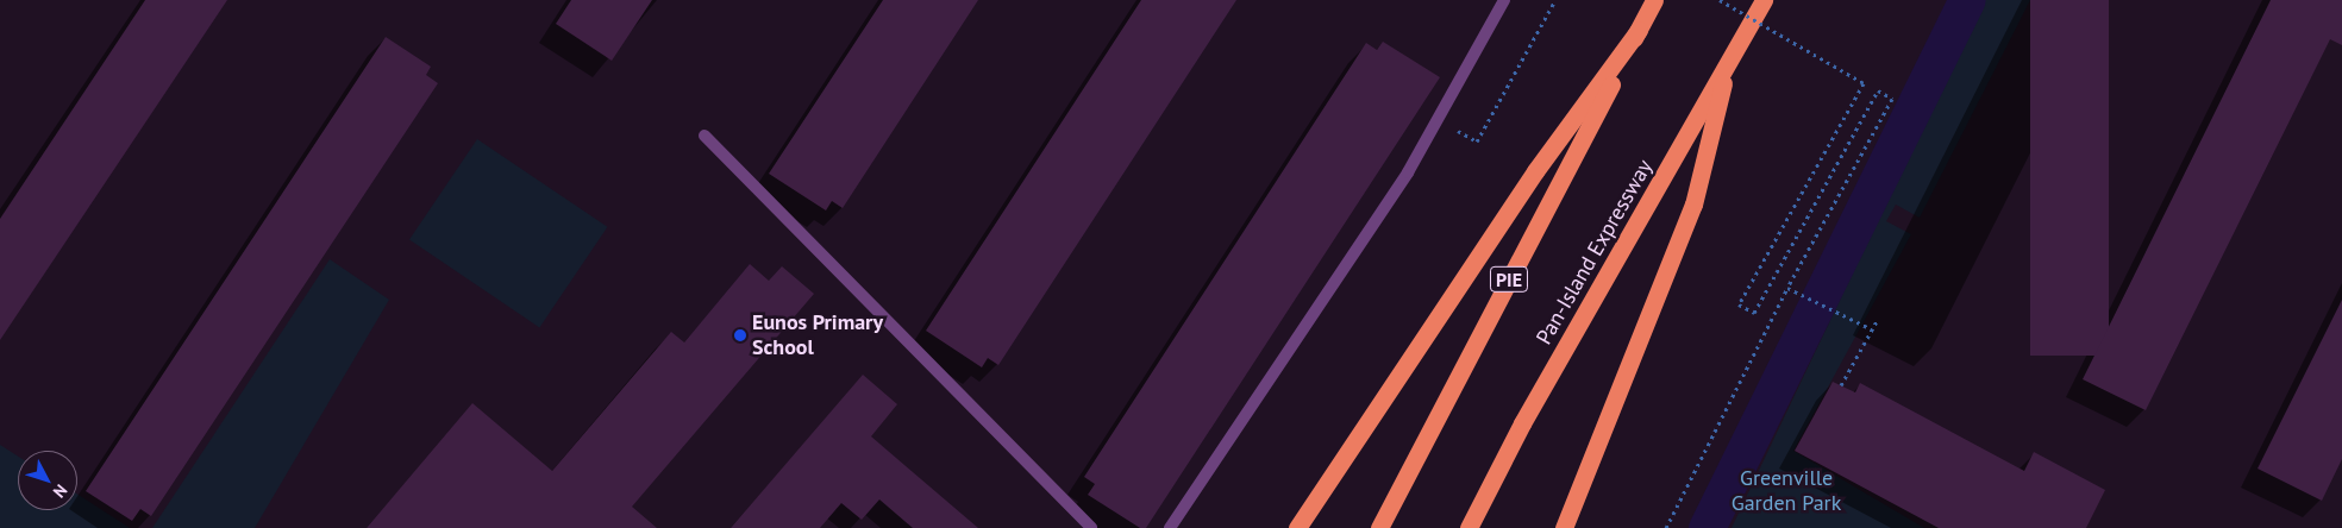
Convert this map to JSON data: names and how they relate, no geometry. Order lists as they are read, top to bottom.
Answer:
{
  "streets": {
    "highway": ["Pan-Island Expressway", "PIE"]
  },
  "parks": ["Greenville Garden Park"],
  "places": ["Eunos Primary School"],
  "north": "bottom right"
}
